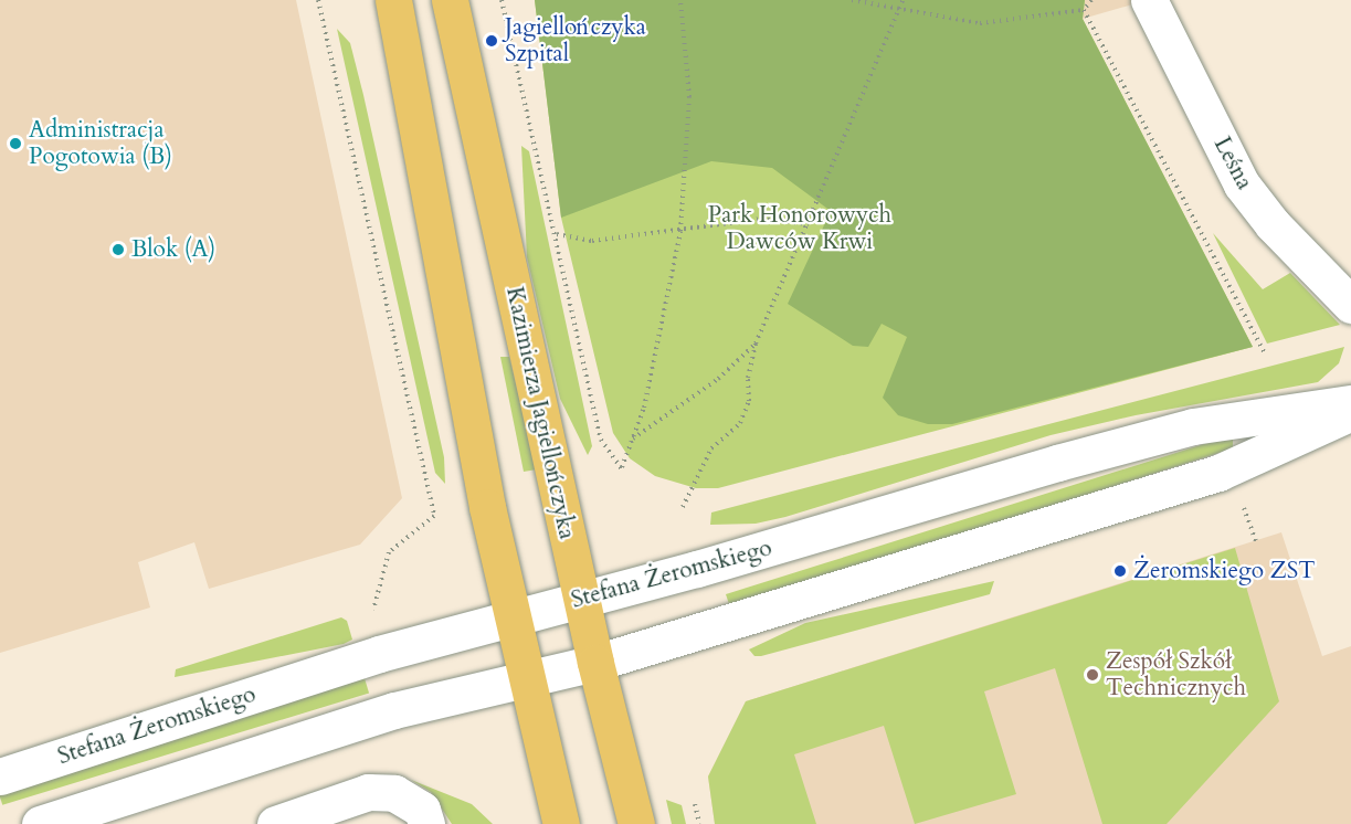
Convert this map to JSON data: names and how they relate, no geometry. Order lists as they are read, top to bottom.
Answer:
{
  "streets": {
    "main road": ["Kazimierza Jagiellończyka"],
    "street": ["Leśna", "Stefana Żeromskiego"]
  },
  "crossings": [
    ["Kazimierza Jagiellończyka", "Stefana Żeromskiego"]
  ],
  "parks": ["Park Honorowych Dawców Krwi"],
  "places": [
    "Jagiellończyka Szpital",
    "Administracja Pogotowia (B)",
    "Blok (A)",
    "Żeromskiego ZST",
    "Zespół Szkół Technicznych"
  ]
}
